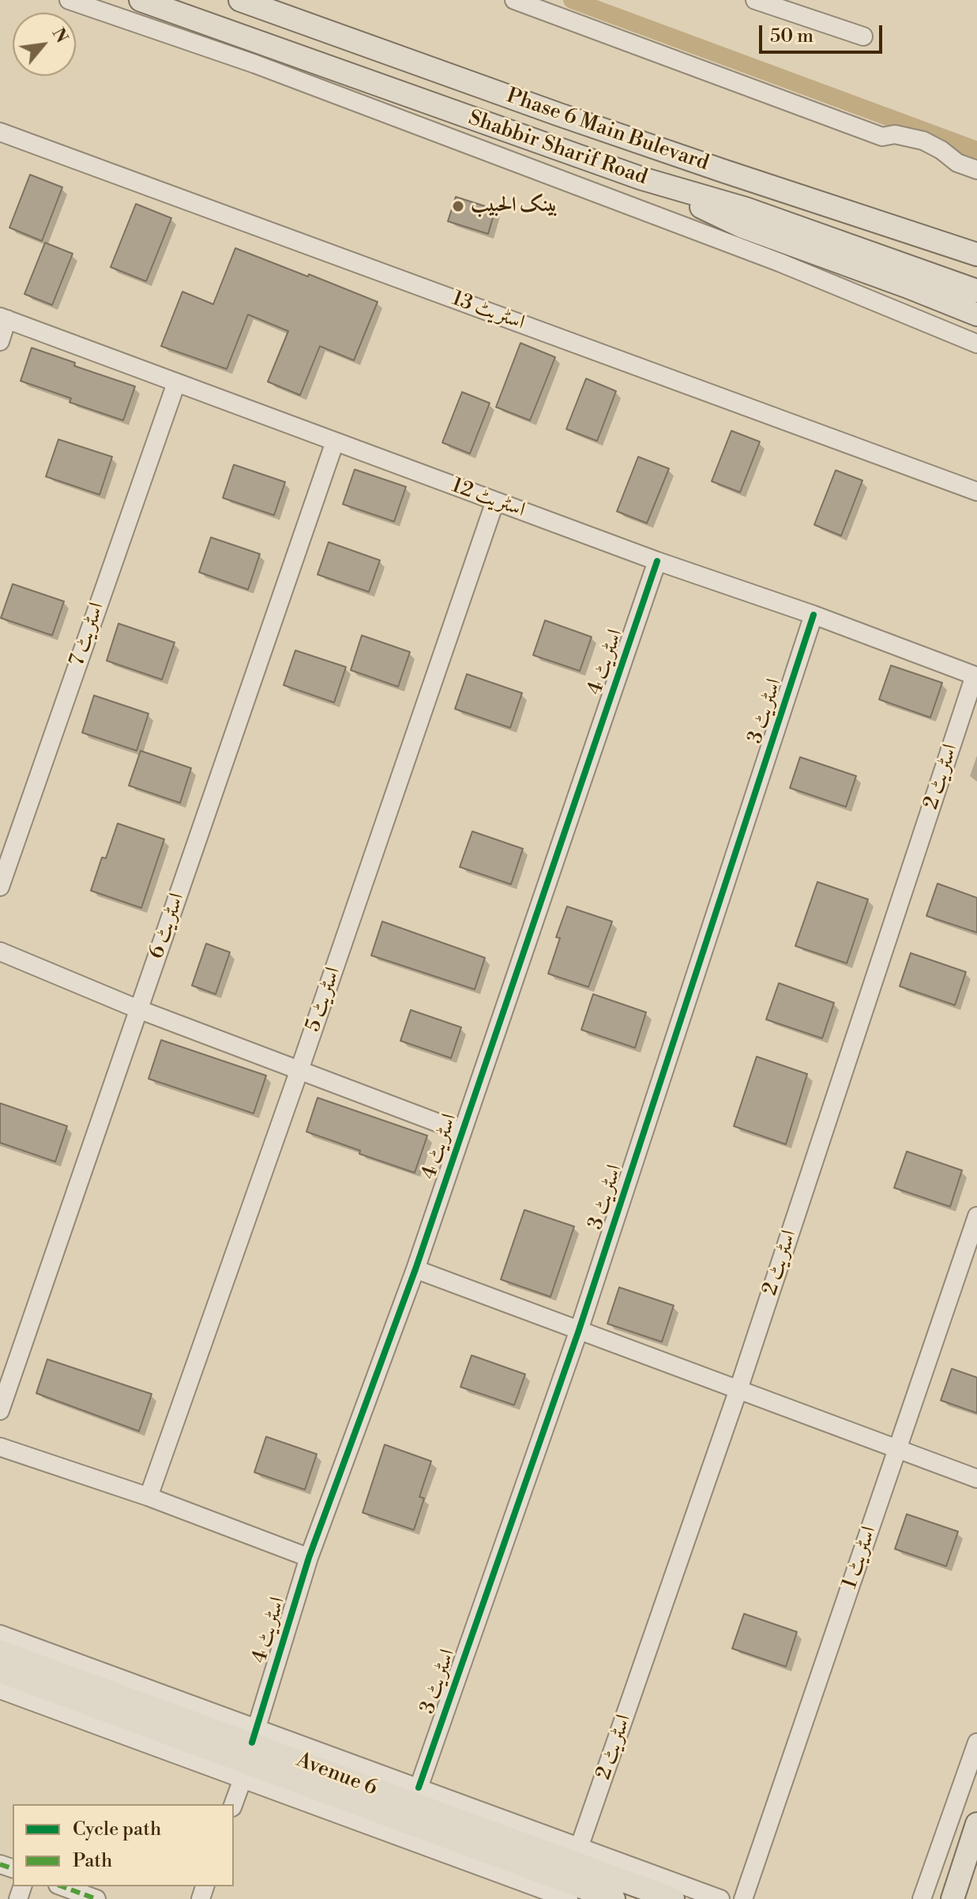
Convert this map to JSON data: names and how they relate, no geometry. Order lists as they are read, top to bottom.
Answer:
{
  "streets": {
    "main road": ["Phase 6 Main Bulevard", "Shabbir Sharif Road", "Avenue 6"],
    "street": [
      "اسٹریٹ 13",
      "اسٹریٹ 12",
      "اسٹریٹ 7",
      "اسٹریٹ 4",
      "اسٹریٹ 3",
      "اسٹریٹ 2",
      "اسٹریٹ 6",
      "اسٹریٹ 5",
      "اسٹریٹ 1"
    ]
  },
  "crossings": [
    ["اسٹریٹ 12", "اسٹریٹ 7"],
    ["اسٹریٹ 12", "اسٹریٹ 4"],
    ["اسٹریٹ 12", "اسٹریٹ 3"],
    ["اسٹریٹ 12", "اسٹریٹ 2"],
    ["اسٹریٹ 12", "اسٹریٹ 6"],
    ["اسٹریٹ 12", "اسٹریٹ 5"],
    ["اسٹریٹ 4", "Avenue 6"]
  ],
  "places": ["بينک الحبيب"],
  "legend": ["Cycle path", "Path"],
  "scale_bar": "50 m",
  "north": "top right"
}
